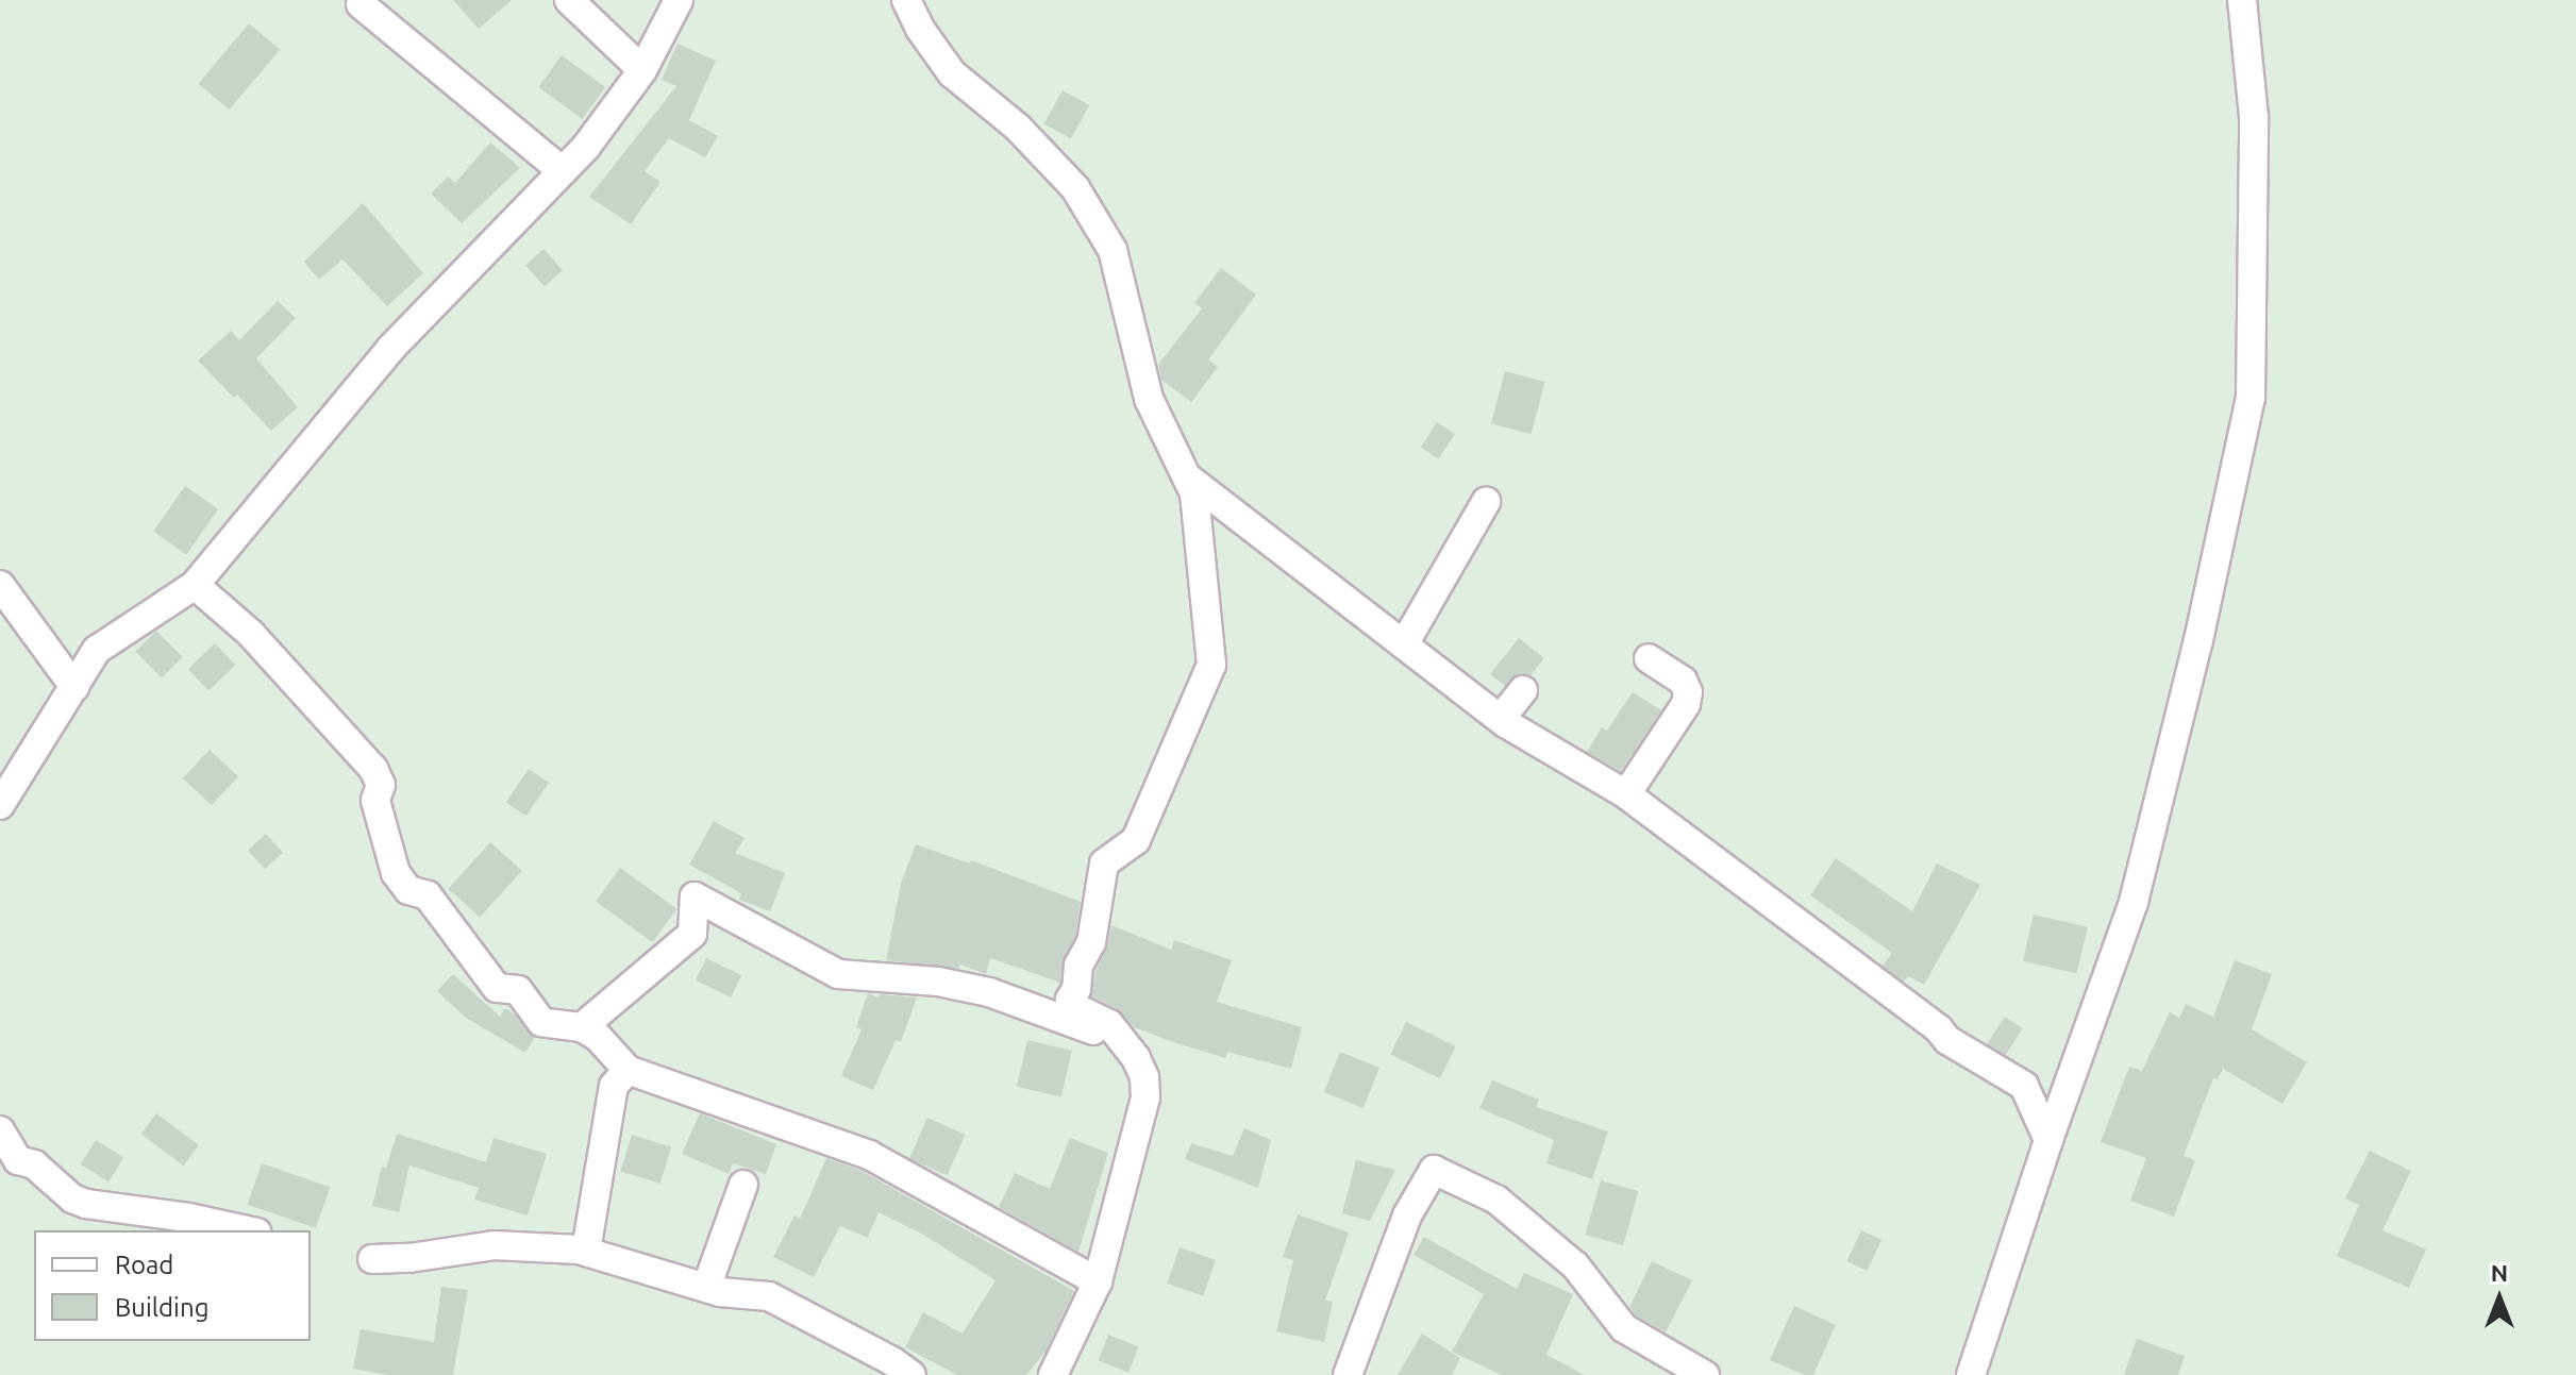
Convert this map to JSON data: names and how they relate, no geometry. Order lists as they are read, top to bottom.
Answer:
{
  "legend": ["Road", "Building"],
  "north": "top"
}
